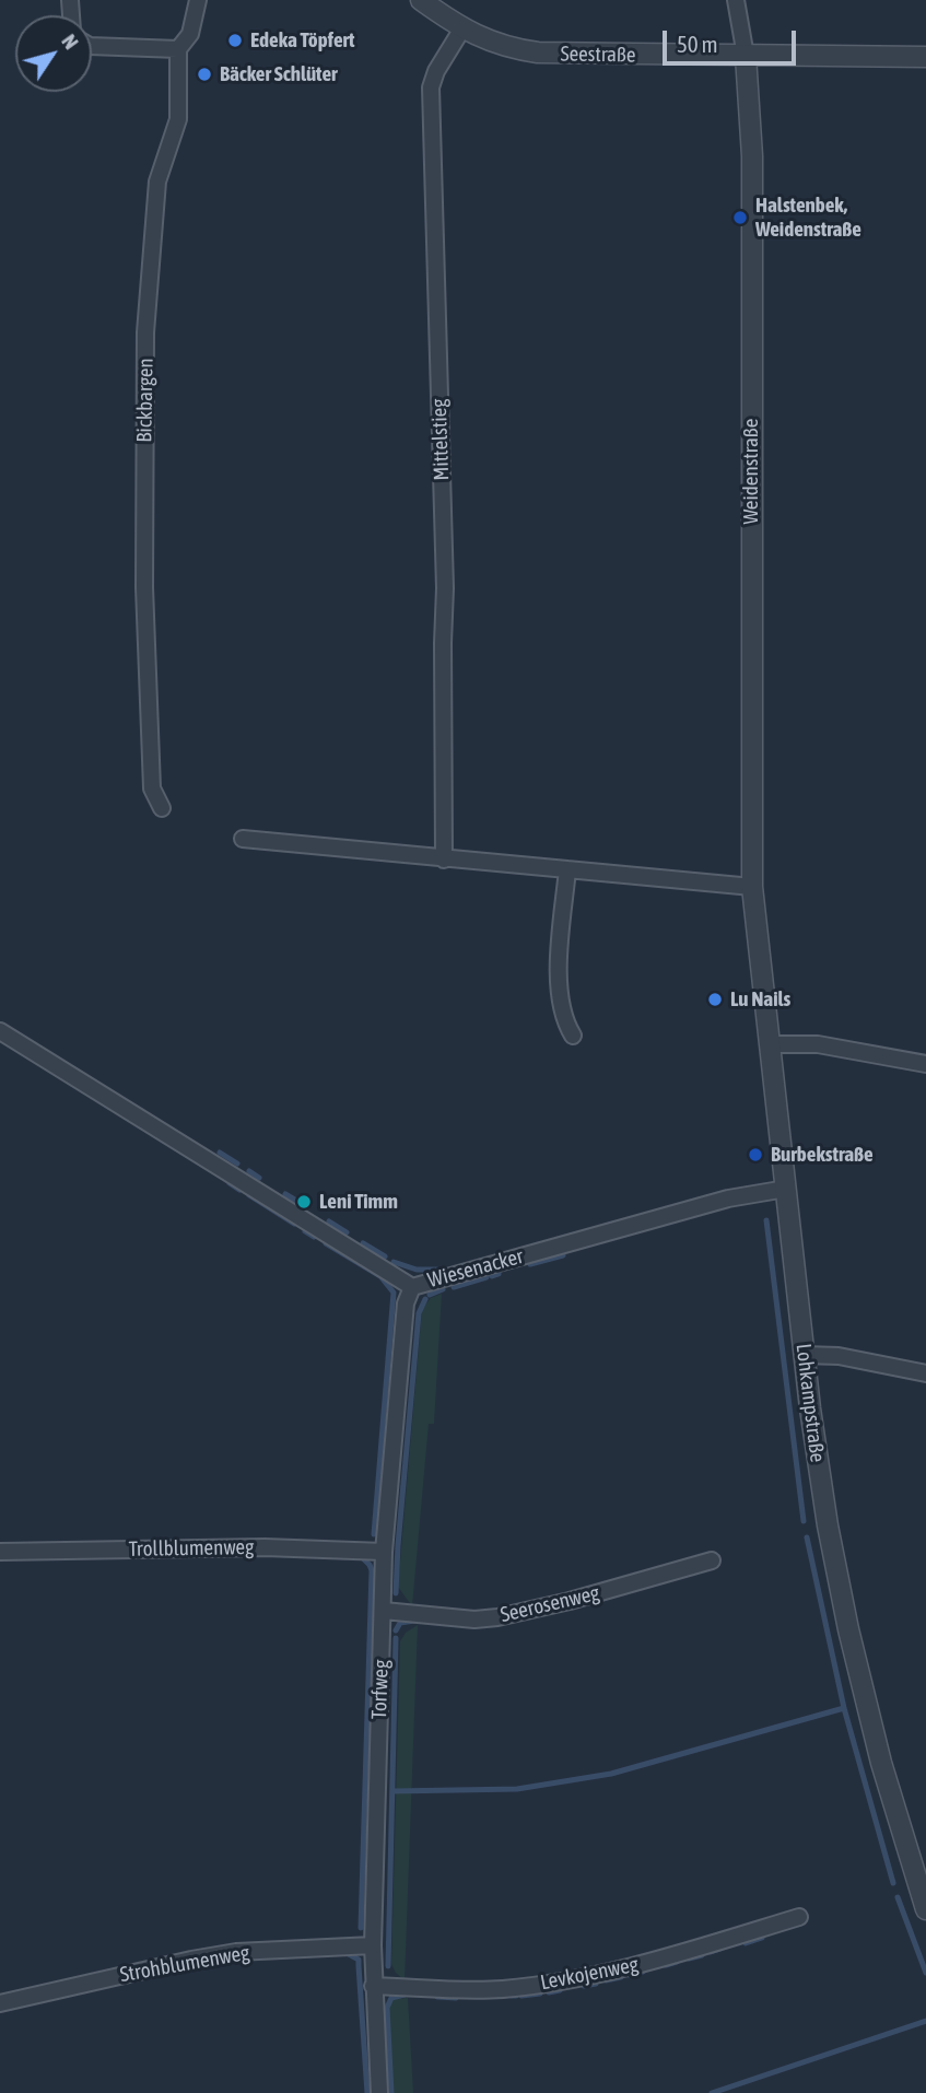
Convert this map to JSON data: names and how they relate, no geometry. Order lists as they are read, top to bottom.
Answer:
{
  "streets": {
    "street": [
      "Seestraße",
      "Bickbargen",
      "Mittelstieg",
      "Weidenstraße",
      "Wiesenacker",
      "Lohkampstraße",
      "Trollblumenweg",
      "Seerosenweg",
      "Torfweg",
      "Strohblumenweg",
      "Levkojenweg"
    ]
  },
  "crossings": [
    ["Seestraße", "Mittelstieg"],
    ["Seestraße", "Weidenstraße"],
    ["Weidenstraße", "Lohkampstraße"],
    ["Wiesenacker", "Lohkampstraße"],
    ["Wiesenacker", "Torfweg"],
    ["Trollblumenweg", "Torfweg"],
    ["Seerosenweg", "Torfweg"],
    ["Torfweg", "Strohblumenweg"],
    ["Torfweg", "Levkojenweg"]
  ],
  "places": [
    "Edeka Töpfert",
    "Bäcker Schlüter",
    "Halstenbek, Weidenstraße",
    "Lu Nails",
    "Burbekstraße",
    "Leni Timm"
  ],
  "scale_bar": "50 m",
  "north": "top right"
}
